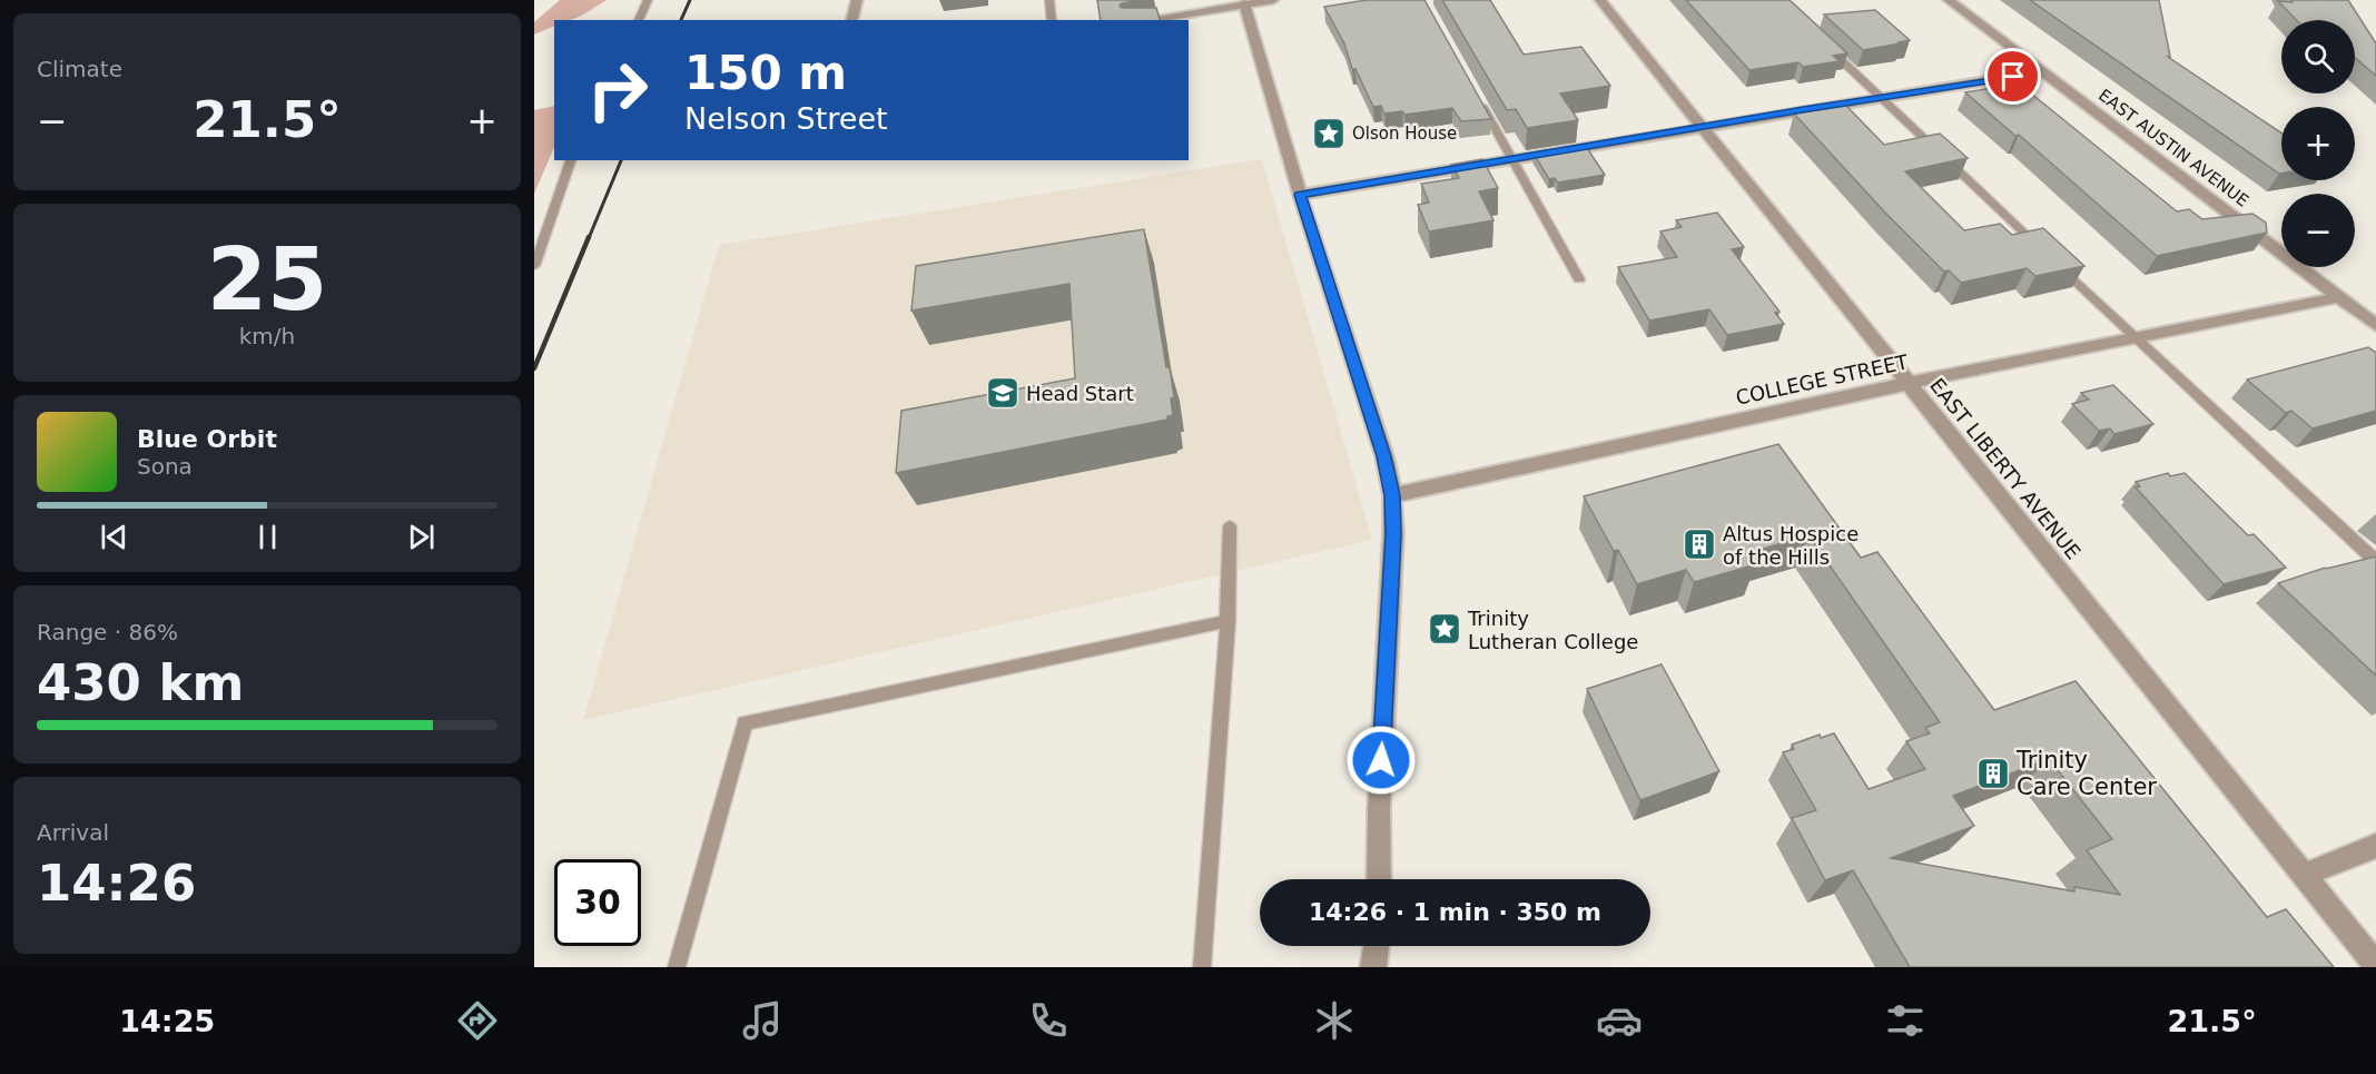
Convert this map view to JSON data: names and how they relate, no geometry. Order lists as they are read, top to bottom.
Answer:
{
  "streets": {
    "street": ["EAST AUSTIN AVENUE", "COLLEGE STREET", "EAST LIBERTY AVENUE"]
  },
  "crossings": [
    ["EAST AUSTIN AVENUE", "COLLEGE STREET"],
    ["COLLEGE STREET", "EAST LIBERTY AVENUE"]
  ],
  "places": {
    "place": ["Olson House", "Trinity Lutheran College"],
    "school or university": ["Head Start"],
    "building": ["Altus Hospice of the Hills", "Trinity Care Center"]
  },
  "page": {
    "tile": [
      "Climate",
      ["25", "km/h"],
      ["Range · 86%", "430 km"],
      ["Arrival", "14:26"]
    ],
    "map_buttons": ["+", "−"],
    "turn": ["150 m", "Nelson Street"],
    "heat": ["−", "21.5°", "+"],
    "song": ["Blue Orbit", "Sona"],
    "limit": "30",
    "trip": "14:26 · 1 min · 350 m",
    "tabs": ["14:25", "21.5°"]
  }
}
